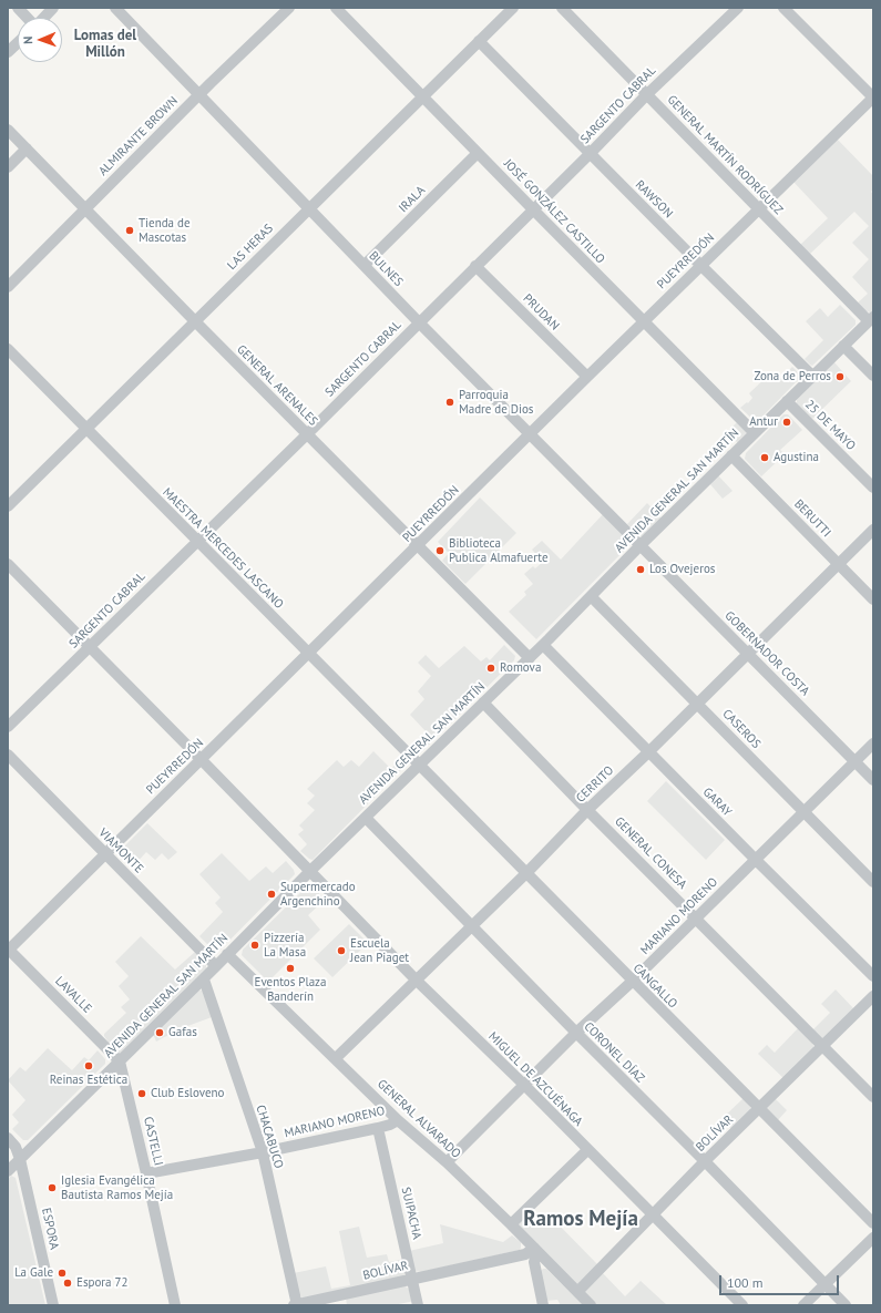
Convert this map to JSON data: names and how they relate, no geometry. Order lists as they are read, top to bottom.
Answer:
{
  "streets": {
    "street": [
      "SARGENTO CABRAL",
      "ALMIRANTE BROWN",
      "GENERAL MARTÍN RODRÍGUEZ",
      "IRALA",
      "RAWSON",
      "JOSÉ GONZÁLEZ CASTILLO",
      "LAS HERAS",
      "PUEYRREDÓN",
      "BULNES",
      "PRUDAN",
      "GENERAL ARENALES",
      "25 DE MAYO",
      "AVENIDA GENERAL SAN MARTÍN",
      "BERUTTI",
      "MAESTRA MERCEDES LASCANO",
      "GOBERNADOR COSTA",
      "CASEROS",
      "CERRITO",
      "GARAY",
      "VIAMONTE",
      "GENERAL CONESA",
      "MARIANO MORENO",
      "CANGALLO",
      "LAVALLE",
      "CORONEL DÍAZ",
      "MIGUEL DE AZCUÉNAGA",
      "GENERAL ALVARADO",
      "BOLÍVAR",
      "CHACABUCO",
      "CASTELLI",
      "SUIPACHA",
      "ESPORA"
    ]
  },
  "crossings": [
    ["SARGENTO CABRAL", "GENERAL MARTÍN RODRÍGUEZ"],
    ["SARGENTO CABRAL", "RAWSON"],
    ["SARGENTO CABRAL", "JOSÉ GONZÁLEZ CASTILLO"],
    ["SARGENTO CABRAL", "BULNES"],
    ["SARGENTO CABRAL", "PRUDAN"],
    ["SARGENTO CABRAL", "GENERAL ARENALES"],
    ["SARGENTO CABRAL", "MAESTRA MERCEDES LASCANO"],
    ["SARGENTO CABRAL", "MIGUEL DE AZCUÉNAGA"],
    ["ALMIRANTE BROWN", "BULNES"],
    ["ALMIRANTE BROWN", "GENERAL ARENALES"],
    ["GENERAL MARTÍN RODRÍGUEZ", "PUEYRREDÓN"],
    ["GENERAL MARTÍN RODRÍGUEZ", "AVENIDA GENERAL SAN MARTÍN"],
    ["IRALA", "JOSÉ GONZÁLEZ CASTILLO"],
    ["IRALA", "BULNES"],
    ["RAWSON", "LAS HERAS"],
    ["RAWSON", "PUEYRREDÓN"],
    ["RAWSON", "AVENIDA GENERAL SAN MARTÍN"],
    ["JOSÉ GONZÁLEZ CASTILLO", "LAS HERAS"],
    ["JOSÉ GONZÁLEZ CASTILLO", "PUEYRREDÓN"],
    ["JOSÉ GONZÁLEZ CASTILLO", "AVENIDA GENERAL SAN MARTÍN"],
    ["LAS HERAS", "BULNES"],
    ["LAS HERAS", "GENERAL ARENALES"],
    ["LAS HERAS", "MAESTRA MERCEDES LASCANO"],
    ["PUEYRREDÓN", "BULNES"],
    ["PUEYRREDÓN", "PRUDAN"],
    ["PUEYRREDÓN", "GENERAL ARENALES"],
    ["PUEYRREDÓN", "MAESTRA MERCEDES LASCANO"],
    ["PUEYRREDÓN", "VIAMONTE"],
    ["PUEYRREDÓN", "LAVALLE"],
    ["PUEYRREDÓN", "MIGUEL DE AZCUÉNAGA"],
    ["BULNES", "AVENIDA GENERAL SAN MARTÍN"],
    ["BULNES", "GOBERNADOR COSTA"],
    ["GENERAL ARENALES", "AVENIDA GENERAL SAN MARTÍN"],
    ["25 DE MAYO", "AVENIDA GENERAL SAN MARTÍN"],
    ["AVENIDA GENERAL SAN MARTÍN", "BERUTTI"],
    ["AVENIDA GENERAL SAN MARTÍN", "MAESTRA MERCEDES LASCANO"],
    ["AVENIDA GENERAL SAN MARTÍN", "GOBERNADOR COSTA"],
    ["AVENIDA GENERAL SAN MARTÍN", "CASEROS"],
    ["AVENIDA GENERAL SAN MARTÍN", "GARAY"],
    ["AVENIDA GENERAL SAN MARTÍN", "VIAMONTE"],
    ["AVENIDA GENERAL SAN MARTÍN", "GENERAL CONESA"],
    ["AVENIDA GENERAL SAN MARTÍN", "CANGALLO"],
    ["AVENIDA GENERAL SAN MARTÍN", "LAVALLE"],
    ["AVENIDA GENERAL SAN MARTÍN", "CORONEL DÍAZ"],
    ["AVENIDA GENERAL SAN MARTÍN", "MIGUEL DE AZCUÉNAGA"],
    ["AVENIDA GENERAL SAN MARTÍN", "GENERAL ALVARADO"],
    ["AVENIDA GENERAL SAN MARTÍN", "CHACABUCO"],
    ["AVENIDA GENERAL SAN MARTÍN", "CASTELLI"],
    ["AVENIDA GENERAL SAN MARTÍN", "ESPORA"],
    ["BERUTTI", "CERRITO"],
    ["MAESTRA MERCEDES LASCANO", "CANGALLO"],
    ["GOBERNADOR COSTA", "CERRITO"],
    ["GOBERNADOR COSTA", "MARIANO MORENO"],
    ["CASEROS", "CERRITO"],
    ["CASEROS", "MARIANO MORENO"],
    ["CERRITO", "GARAY"],
    ["CERRITO", "GENERAL CONESA"],
    ["CERRITO", "CANGALLO"],
    ["CERRITO", "CORONEL DÍAZ"],
    ["CERRITO", "MIGUEL DE AZCUÉNAGA"],
    ["CERRITO", "GENERAL ALVARADO"],
    ["GARAY", "MARIANO MORENO"],
    ["GENERAL CONESA", "MARIANO MORENO"],
    ["GENERAL CONESA", "BOLÍVAR"],
    ["MARIANO MORENO", "CANGALLO"],
    ["MARIANO MORENO", "CORONEL DÍAZ"],
    ["MARIANO MORENO", "MIGUEL DE AZCUÉNAGA"],
    ["MARIANO MORENO", "GENERAL ALVARADO"],
    ["MARIANO MORENO", "CHACABUCO"],
    ["MARIANO MORENO", "CASTELLI"],
    ["MARIANO MORENO", "SUIPACHA"],
    ["CANGALLO", "BOLÍVAR"],
    ["LAVALLE", "CASTELLI"],
    ["CORONEL DÍAZ", "BOLÍVAR"],
    ["MIGUEL DE AZCUÉNAGA", "BOLÍVAR"],
    ["GENERAL ALVARADO", "BOLÍVAR"],
    ["BOLÍVAR", "CHACABUCO"],
    ["BOLÍVAR", "SUIPACHA"]
  ],
  "districts": ["Lomas del Millón", "Ramos Mejía"],
  "places": [
    "Tienda de Mascotas",
    "Zona de Perros",
    "Parroquia Madre de Dios",
    "Antur",
    "Agustina",
    "Biblioteca Publica Almafuerte",
    "Los Ovejeros",
    "Romova",
    "Supermercado Argenchino",
    "Pizzería La Masa",
    "Escuela Jean Piaget",
    "Eventos Plaza Banderín",
    "Gafas",
    "Reinas Estética",
    "Club Esloveno",
    "Iglesia Evangélica Bautista Ramos Mejía",
    "La Gale",
    "Espora 72"
  ],
  "scale_bar": "100 m",
  "north": "left"
}
